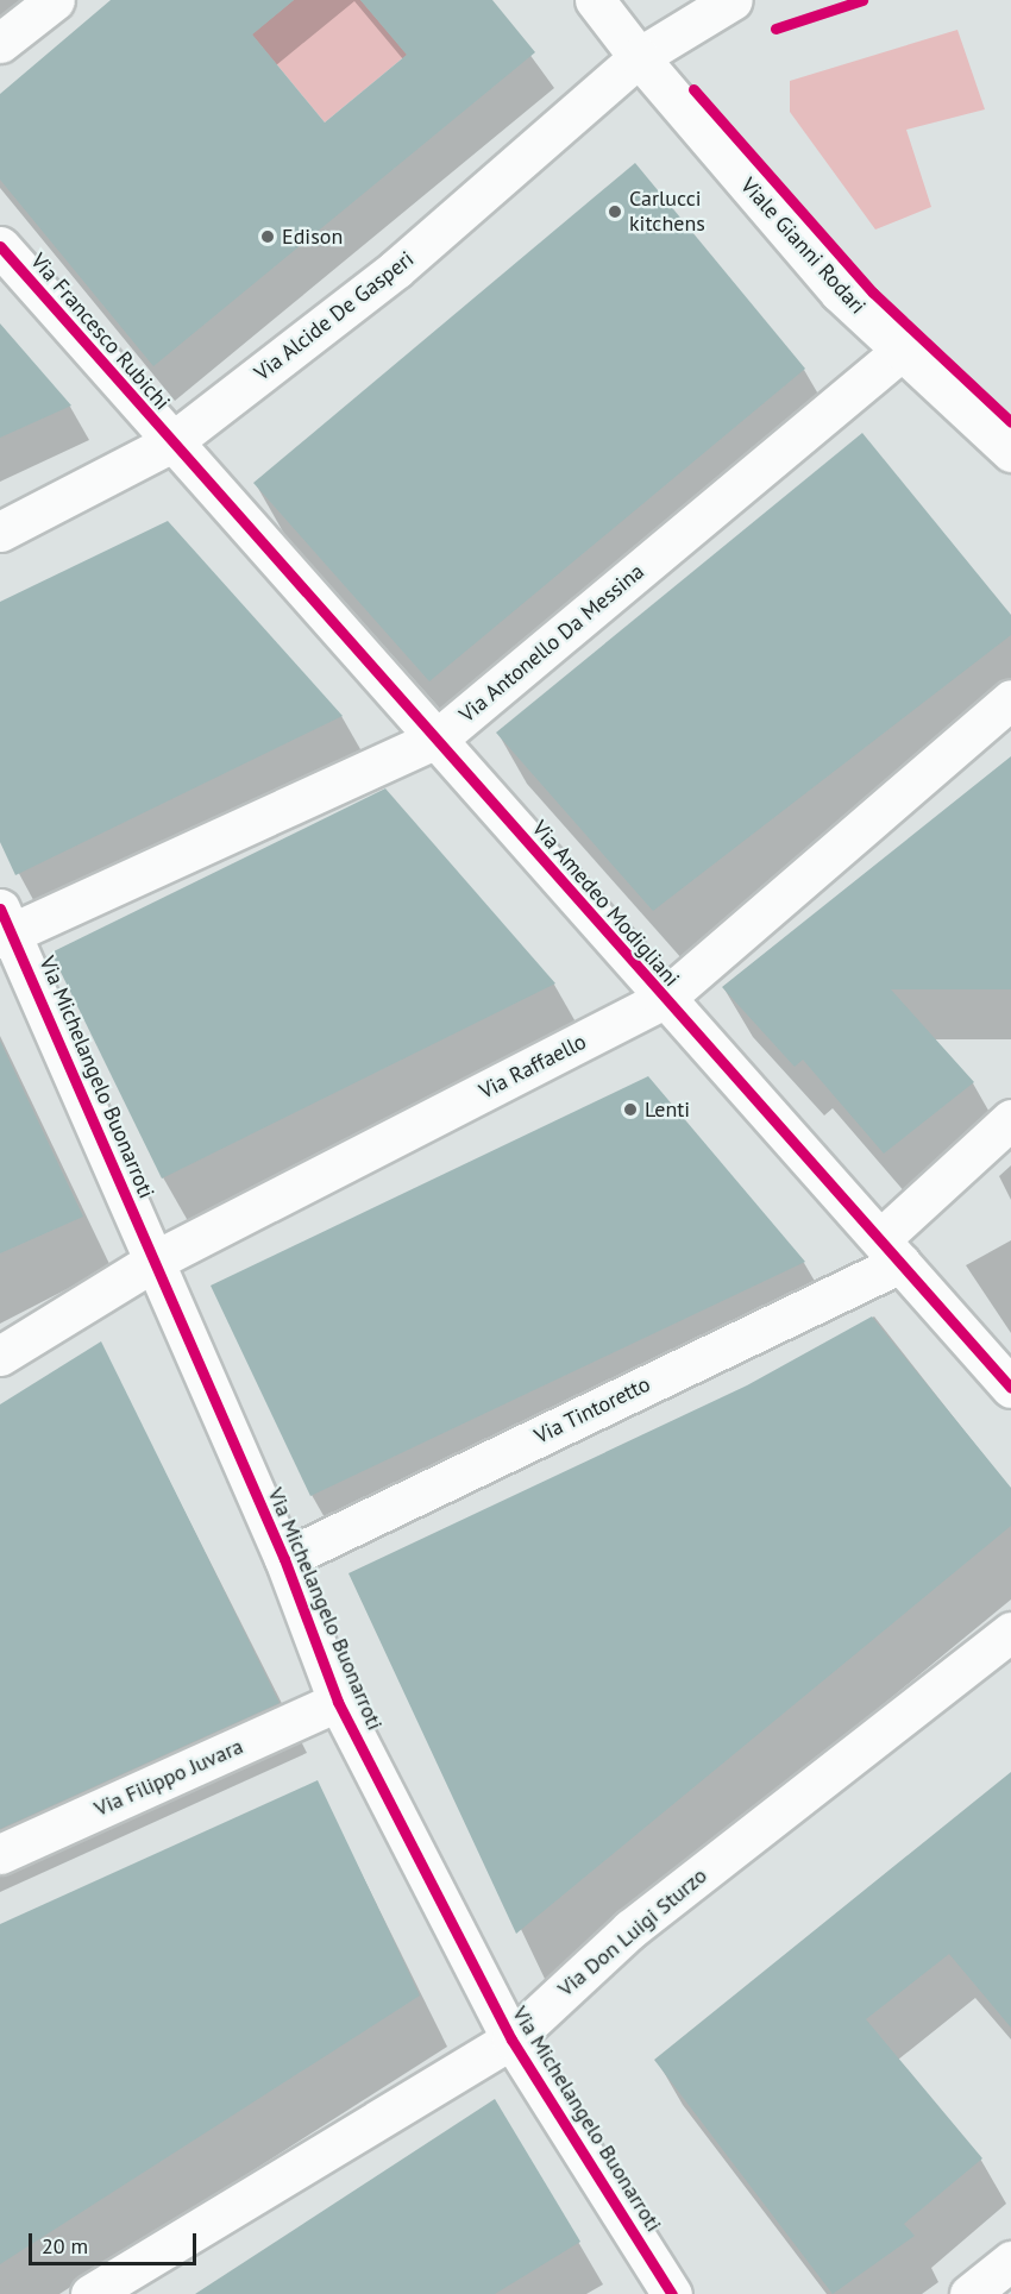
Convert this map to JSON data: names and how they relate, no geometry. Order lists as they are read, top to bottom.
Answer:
{
  "streets": {
    "street": [
      "Viale Gianni Rodari",
      "Via Alcide De Gasperi",
      "Via Francesco Rubichi",
      "Via Antonello Da Messina",
      "Via Amedeo Modigliani",
      "Via Raffaello",
      "Via Michelangelo Buonarroti",
      "Via Tintoretto",
      "Via Filippo Juvara",
      "Via Don Luigi Sturzo"
    ]
  },
  "crossings": [
    ["Viale Gianni Rodari", "Via Alcide De Gasperi"],
    ["Viale Gianni Rodari", "Via Antonello Da Messina"],
    ["Via Alcide De Gasperi", "Via Francesco Rubichi"],
    ["Via Alcide De Gasperi", "Via Amedeo Modigliani"],
    ["Via Francesco Rubichi", "Via Amedeo Modigliani"],
    ["Via Antonello Da Messina", "Via Amedeo Modigliani"],
    ["Via Antonello Da Messina", "Via Michelangelo Buonarroti"],
    ["Via Amedeo Modigliani", "Via Raffaello"],
    ["Via Amedeo Modigliani", "Via Tintoretto"],
    ["Via Raffaello", "Via Michelangelo Buonarroti"],
    ["Via Michelangelo Buonarroti", "Via Tintoretto"],
    ["Via Michelangelo Buonarroti", "Via Filippo Juvara"],
    ["Via Michelangelo Buonarroti", "Via Don Luigi Sturzo"]
  ],
  "places": ["Carlucci kitchens", "Edison", "Lenti"],
  "scale_bar": "20 m"
}
